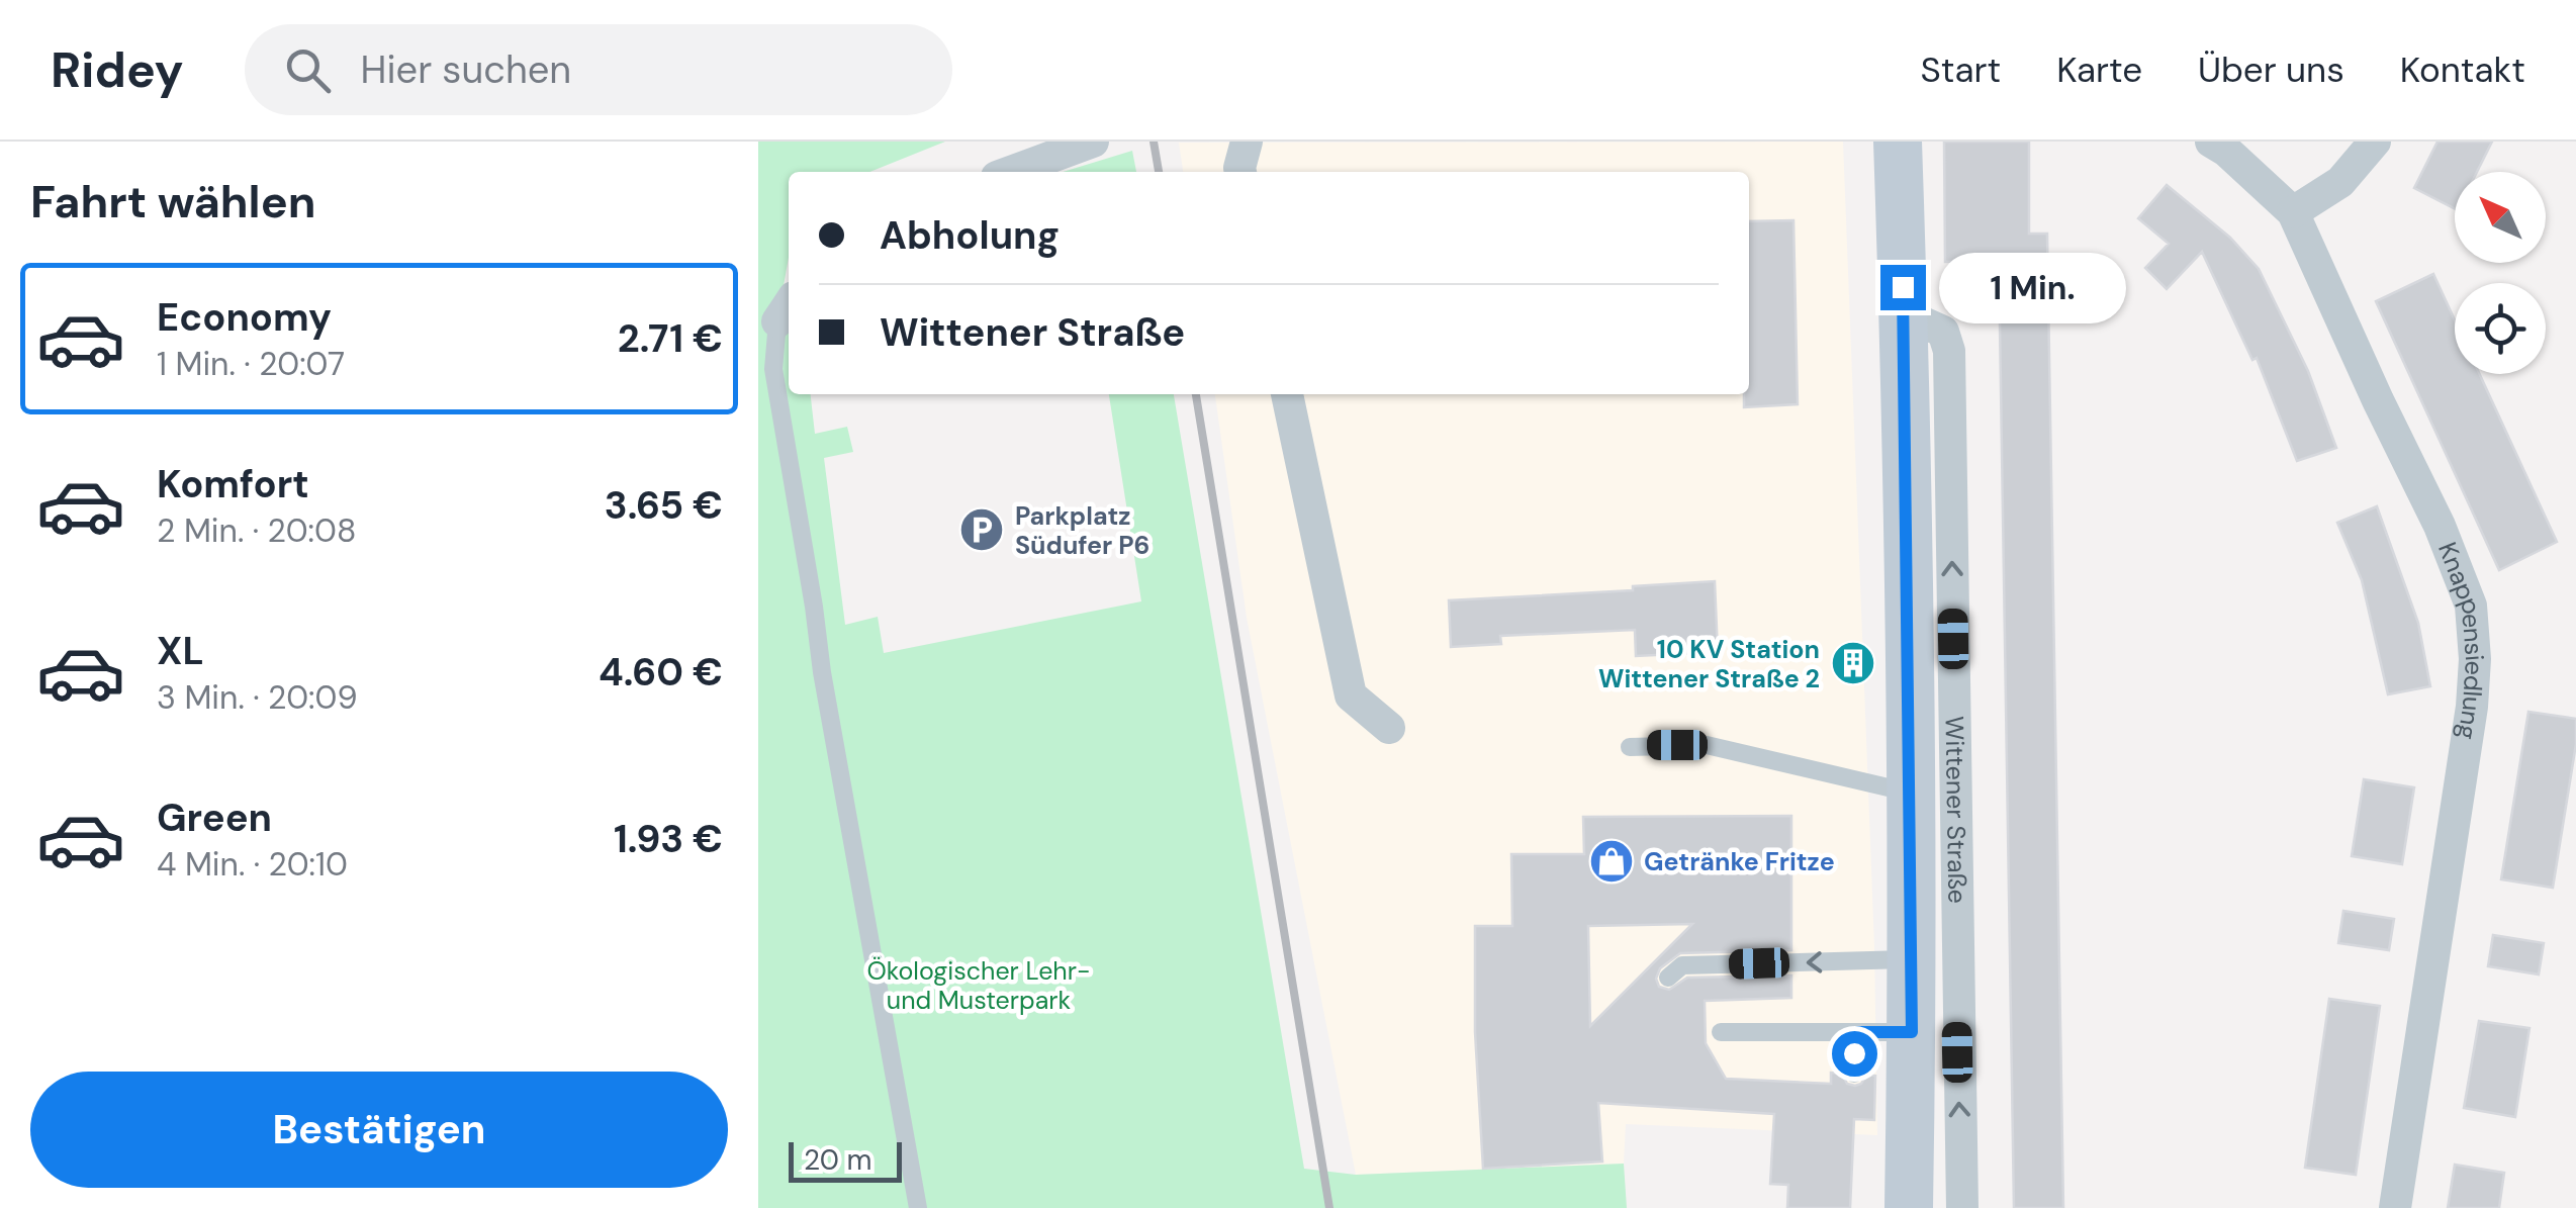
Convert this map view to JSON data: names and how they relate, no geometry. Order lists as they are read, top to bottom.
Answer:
{
  "streets": {
    "main road": ["Wittener Straße"],
    "street": ["Knappensiedlung"]
  },
  "parks": ["Ökologischer Lehr- und Musterpark"],
  "places": {
    "parking": ["Parkplatz Südufer P6"],
    "building": ["10 KV Station Wittener Straße 2"],
    "shop": ["Getränke Fritze"]
  },
  "scale_bar": "20 m",
  "north": "top left",
  "page": {
    "header": "Ridey",
    "search": "Hier suchen",
    "nav": [
      "Start",
      "Karte",
      "Über uns",
      "Kontakt"
    ],
    "heading": "Fahrt wählen",
    "banner": ["Abholung", "Wittener Straße"],
    "bubble": "1 Min.",
    "list": [
      {
        "name": "Economy",
        "note": "1 Min. · 20:07",
        "value": "2.71 €"
      },
      {
        "name": "Komfort",
        "note": "2 Min. · 20:08",
        "value": "3.65 €"
      },
      {
        "name": "XL",
        "note": "3 Min. · 20:09",
        "value": "4.60 €"
      },
      {
        "name": "Green",
        "note": "4 Min. · 20:10",
        "value": "1.93 €"
      }
    ],
    "buttons": "Bestätigen",
    "scale": "20 m"
  }
}
